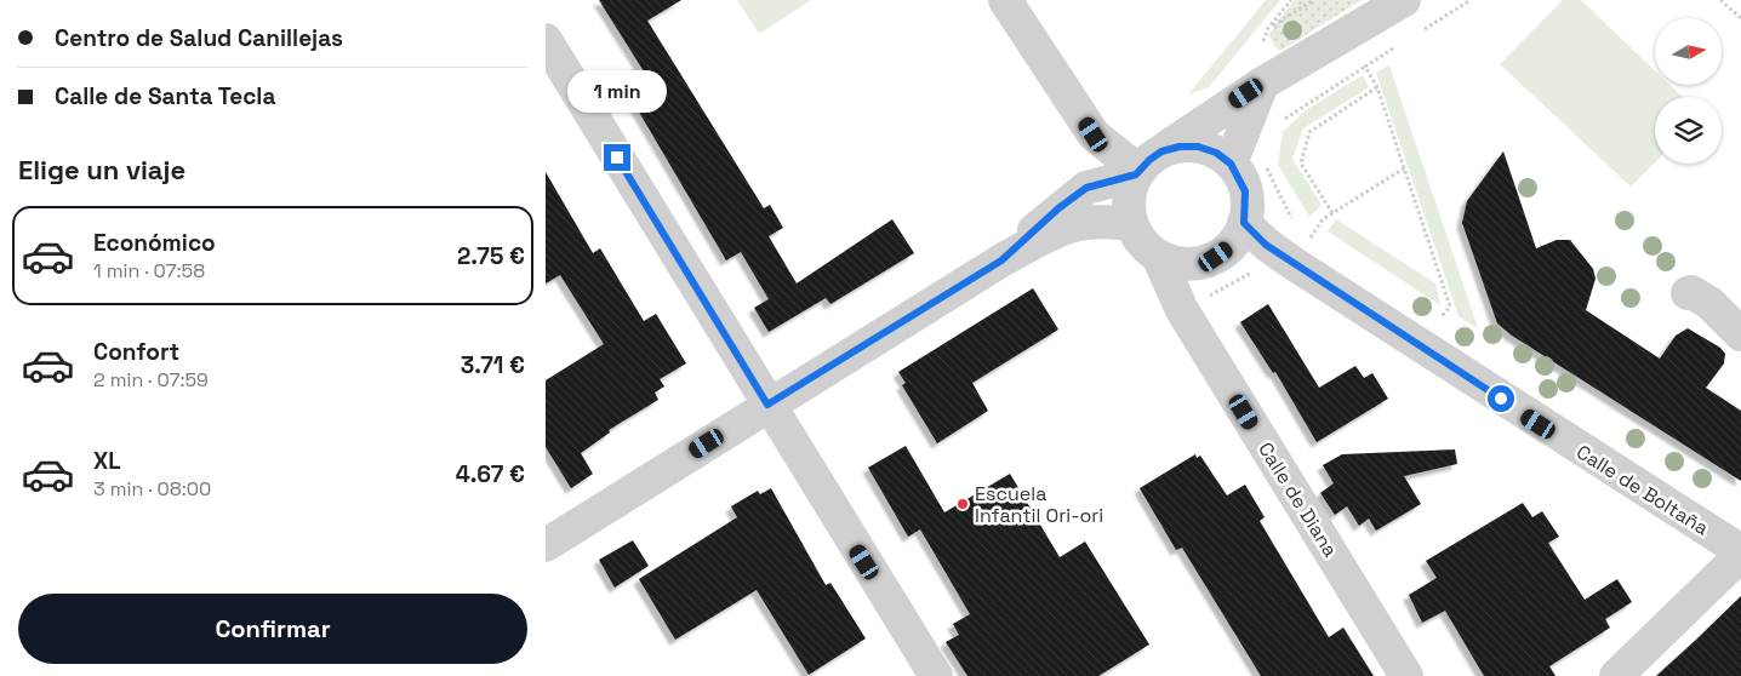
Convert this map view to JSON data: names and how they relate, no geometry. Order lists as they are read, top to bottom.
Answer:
{
  "streets": {
    "street": ["Calle de Boltaña", "Calle de Diana"]
  },
  "crossings": [
    ["Calle de Boltaña", "Calle de Diana"]
  ],
  "places": ["Escuela Infantil Ori-ori"],
  "north": "right",
  "page": {
    "banner": ["Centro de Salud Canillejas", "Calle de Santa Tecla"],
    "bubble": "1 min",
    "heading": "Elige un viaje",
    "list": [
      {
        "name": "Económico",
        "note": "1 min · 07:58",
        "value": "2.75 €"
      },
      {
        "name": "Confort",
        "note": "2 min · 07:59",
        "value": "3.71 €"
      },
      {
        "name": "XL",
        "note": "3 min · 08:00",
        "value": "4.67 €"
      }
    ],
    "buttons": "Confirmar"
  }
}
